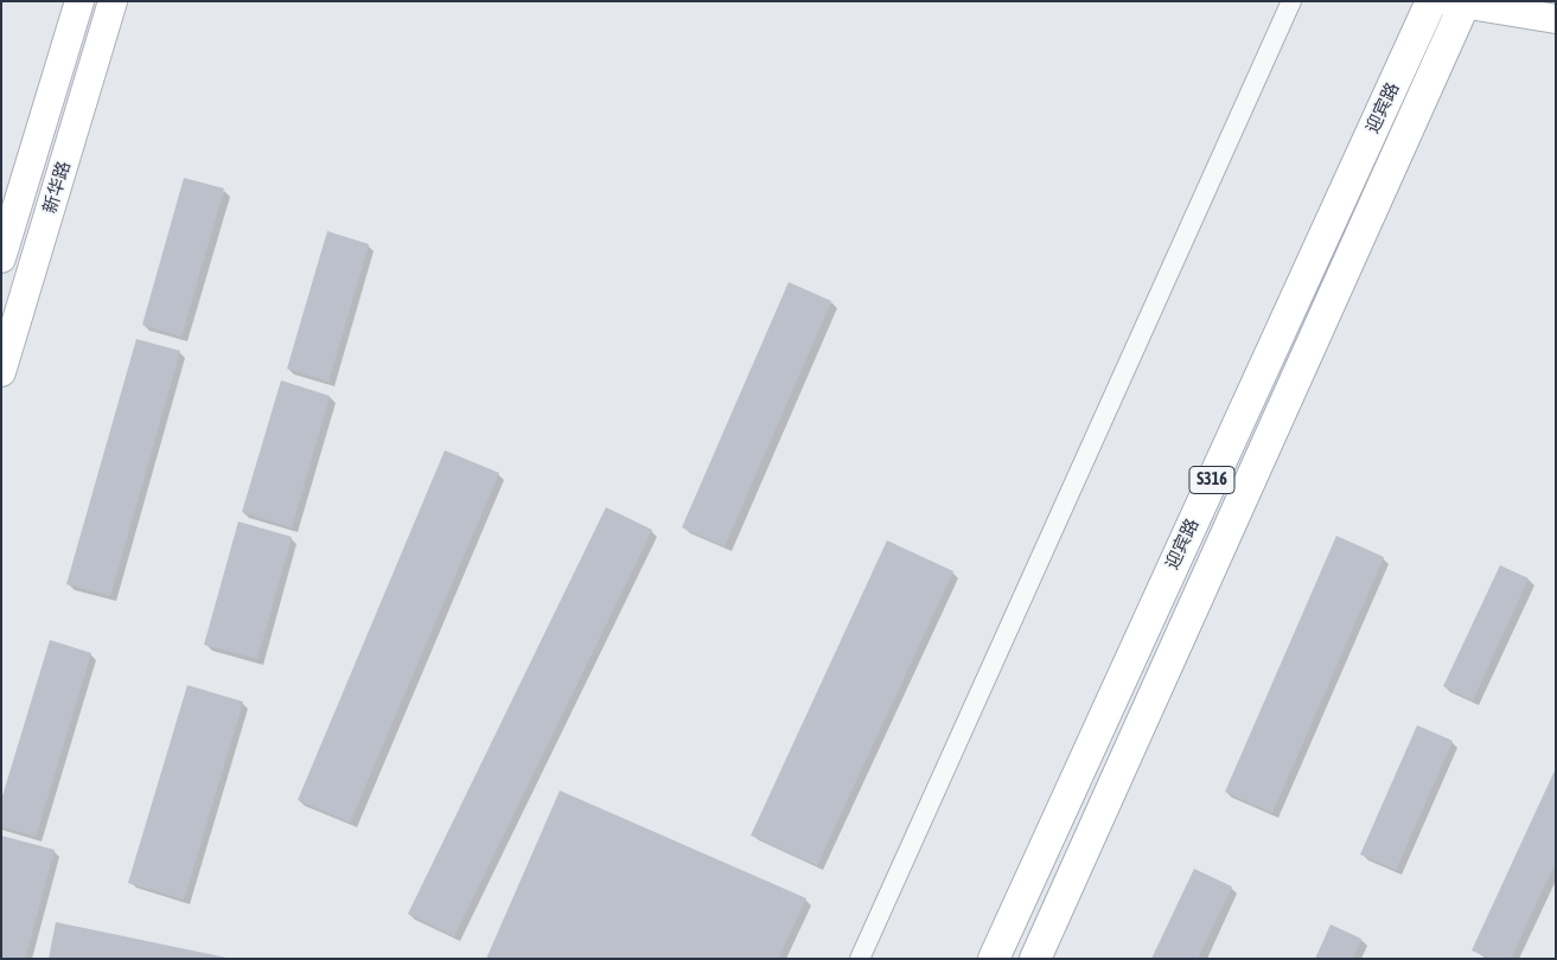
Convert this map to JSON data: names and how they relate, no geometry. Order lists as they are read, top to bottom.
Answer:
{
  "streets": {
    "main road": ["迎宾路", "新华路", "S316"]
  }
}
